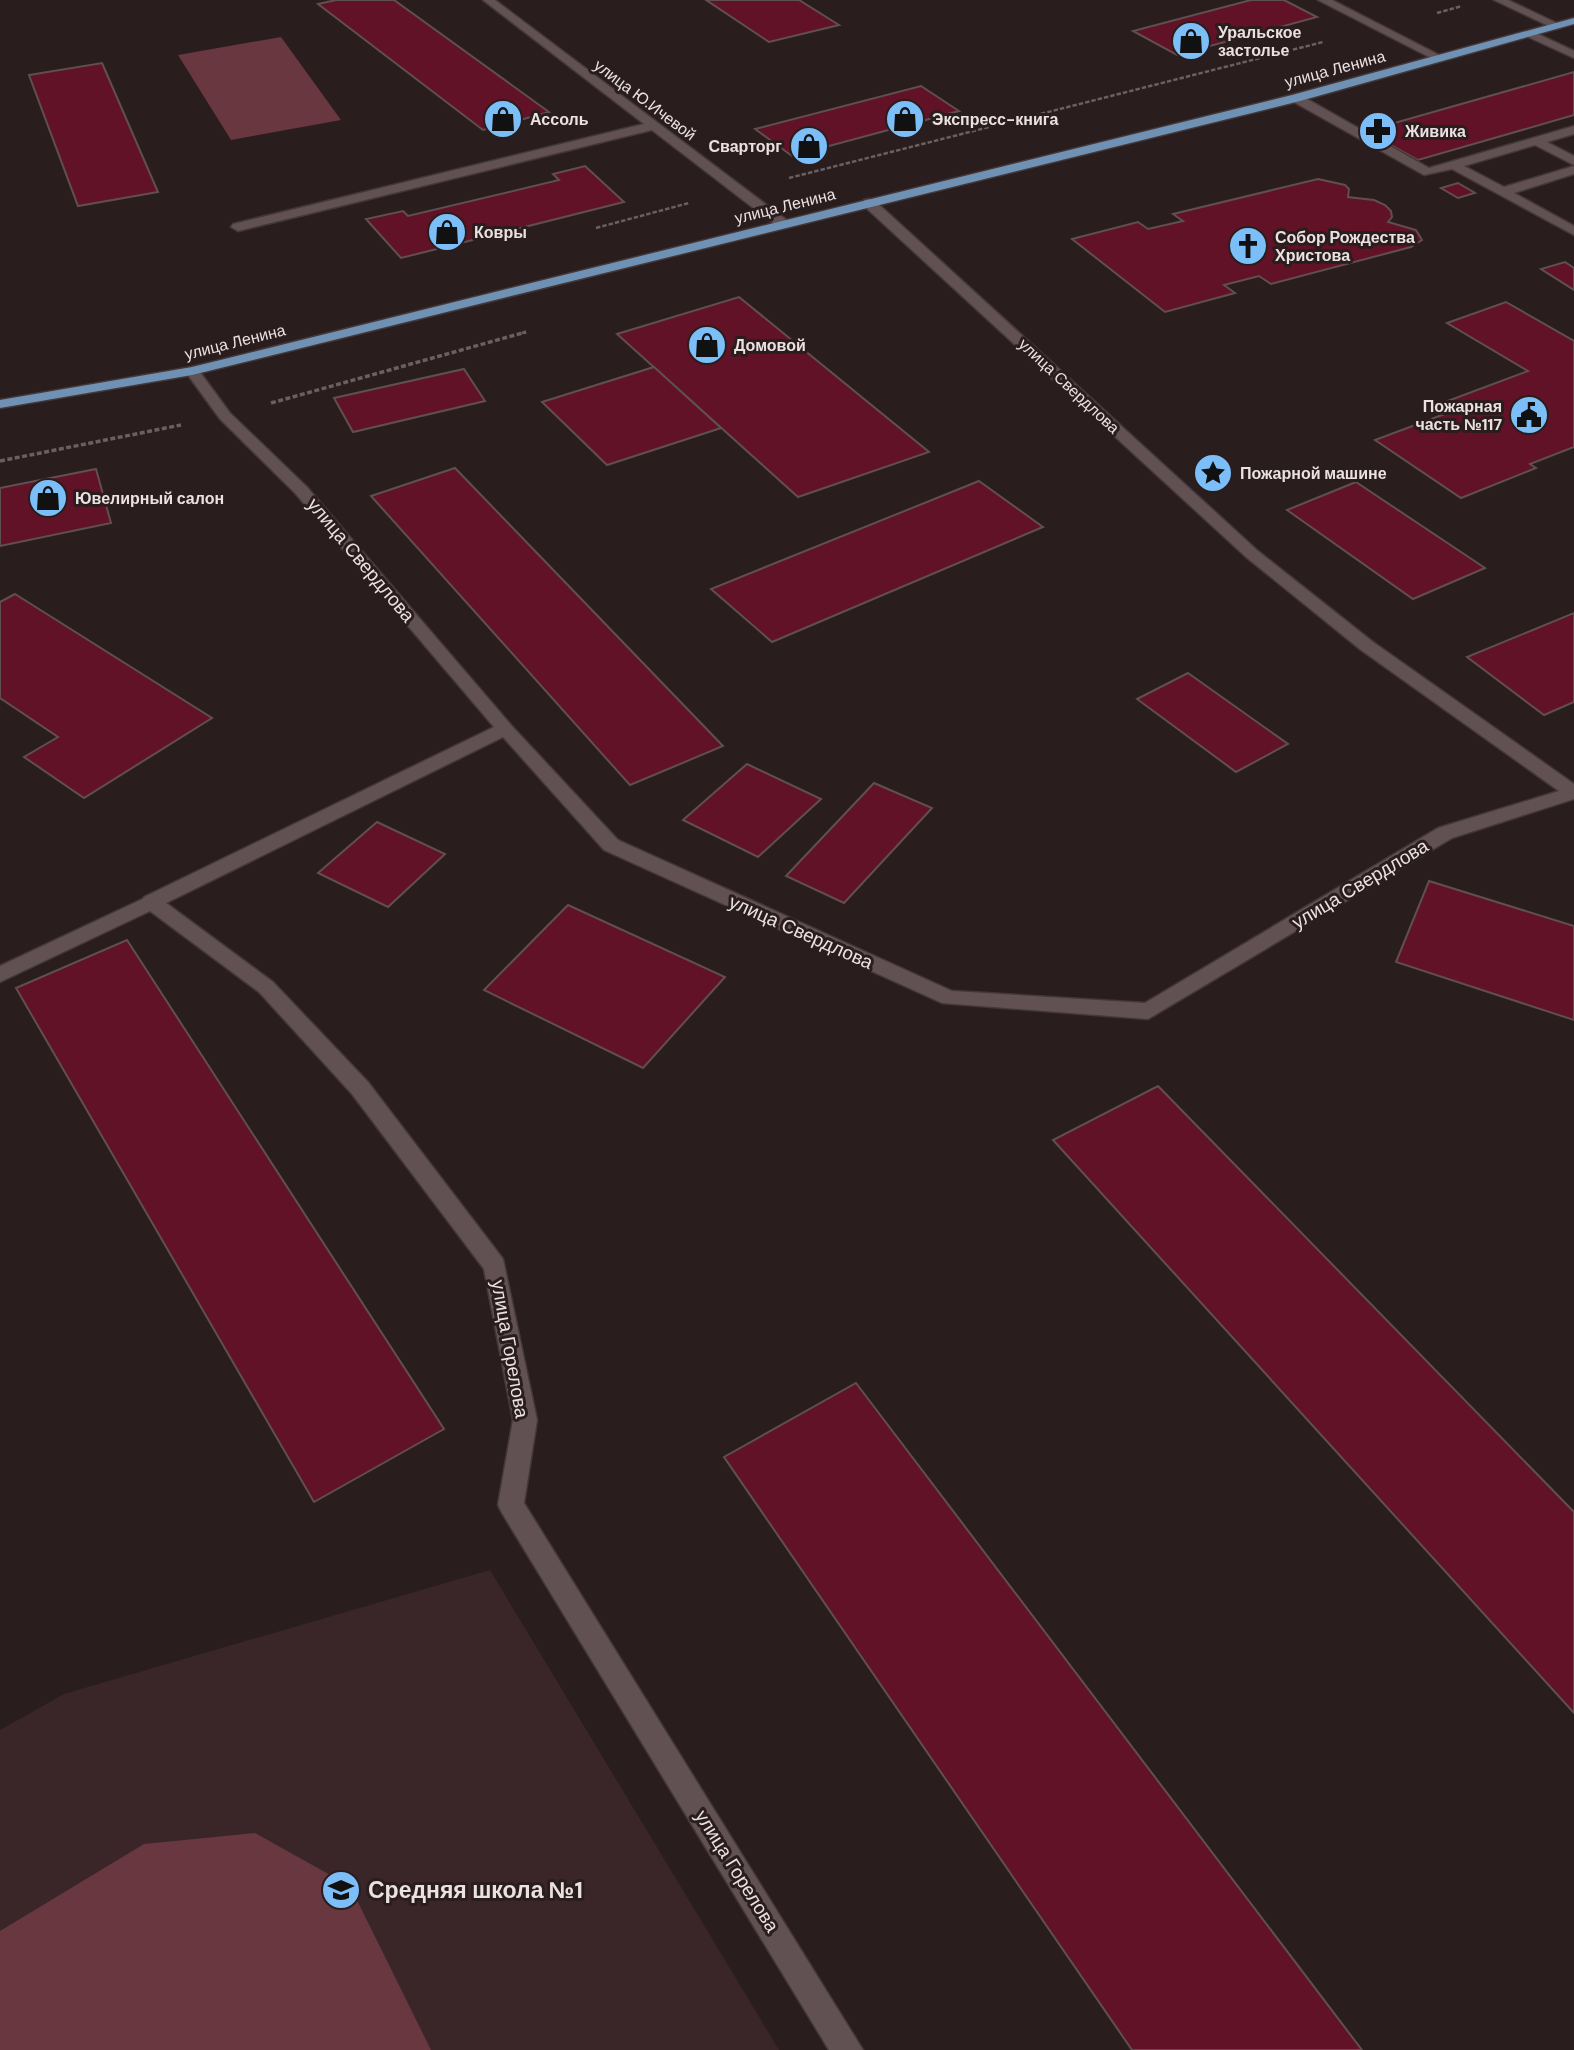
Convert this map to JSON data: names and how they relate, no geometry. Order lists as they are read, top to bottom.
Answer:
{
  "streets": {
    "main road": ["улица Ленина"],
    "street": ["улица Ю.Ичевой", "улица Свердлова", "улица Горелова"]
  },
  "crossings": [
    ["улица Ленина", "улица Ю.Ичевой"],
    ["улица Ленина", "улица Свердлова"]
  ],
  "places": {
    "shop": [
      "Уральское застолье",
      "Ассоль",
      "Экспресс-книга",
      "Сварторг",
      "Ковры",
      "Домовой",
      "Ювелирный салон"
    ],
    "pharmacy": ["Живика"],
    "church": ["Собор Рождества Христова"],
    "public building": ["Пожарная часть №117"],
    "place": ["Пожарной машине"],
    "school or university": ["Средняя школа №1"]
  }
}
